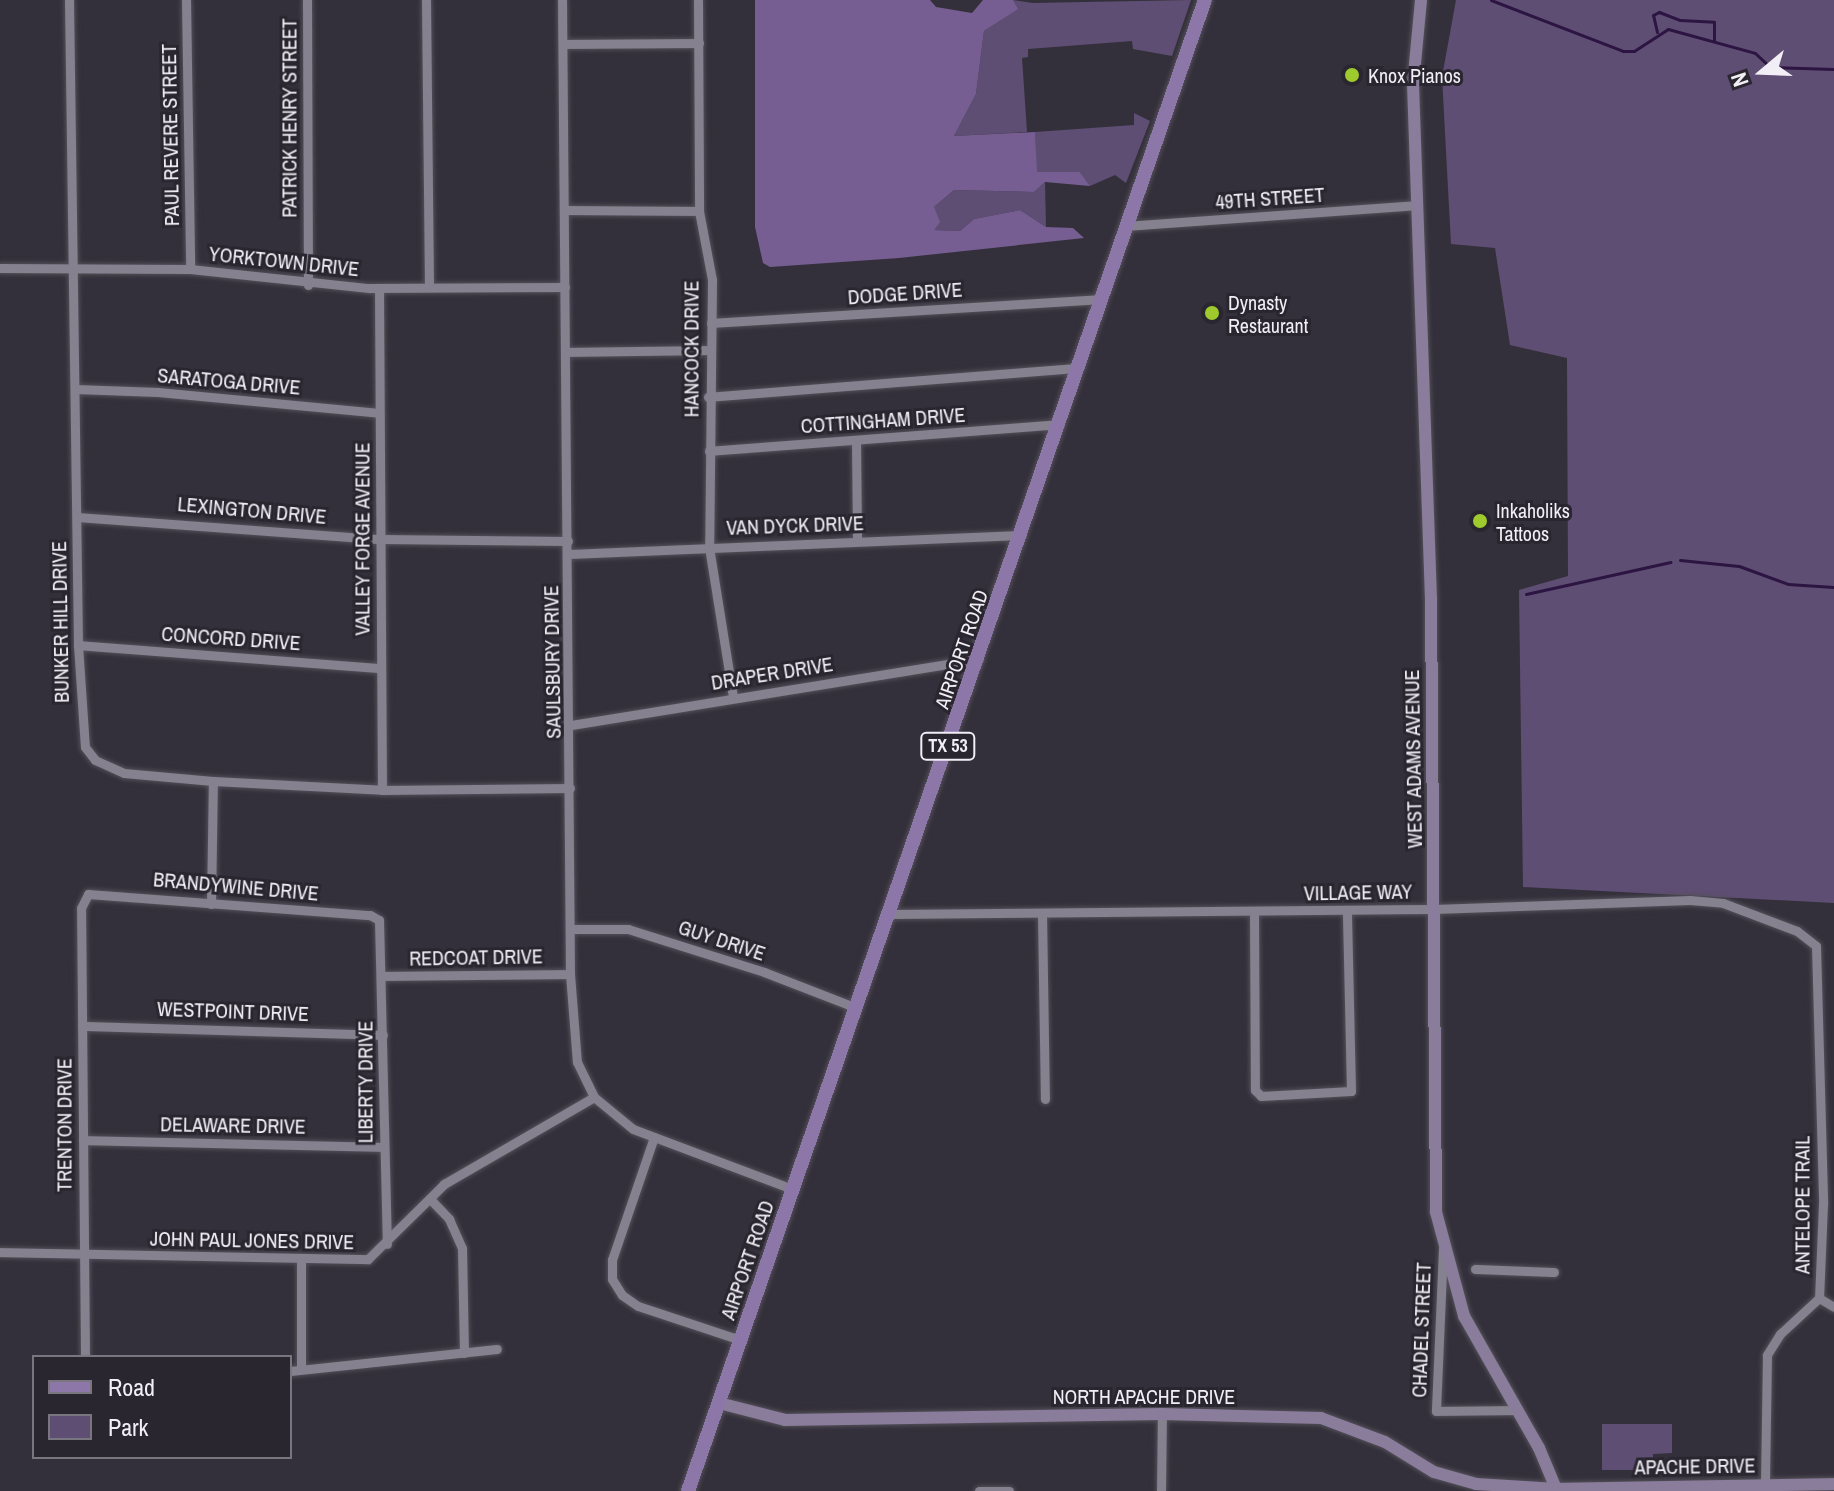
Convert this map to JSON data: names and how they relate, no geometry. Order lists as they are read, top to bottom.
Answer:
{
  "streets": {
    "main road": [
      "AIRPORT ROAD",
      "TX 53",
      "WEST ADAMS AVENUE",
      "NORTH APACHE DRIVE",
      "APACHE DRIVE"
    ],
    "street": [
      "PATRICK HENRY STREET",
      "PAUL REVERE STREET",
      "49TH STREET",
      "YORKTOWN DRIVE",
      "DODGE DRIVE",
      "HANCOCK DRIVE",
      "SARATOGA DRIVE",
      "COTTINGHAM DRIVE",
      "LEXINGTON DRIVE",
      "VAN DYCK DRIVE",
      "VALLEY FORGE AVENUE",
      "BUNKER HILL DRIVE",
      "CONCORD DRIVE",
      "SAULSBURY DRIVE",
      "DRAPER DRIVE",
      "BRANDYWINE DRIVE",
      "VILLAGE WAY",
      "GUY DRIVE",
      "REDCOAT DRIVE",
      "WESTPOINT DRIVE",
      "LIBERTY DRIVE",
      "TRENTON DRIVE",
      "DELAWARE DRIVE",
      "ANTELOPE TRAIL",
      "JOHN PAUL JONES DRIVE",
      "CHADEL STREET"
    ]
  },
  "crossings": [
    ["PATRICK HENRY STREET", "YORKTOWN DRIVE"],
    ["PAUL REVERE STREET", "YORKTOWN DRIVE"],
    ["49TH STREET", "AIRPORT ROAD"],
    ["49TH STREET", "WEST ADAMS AVENUE"],
    ["YORKTOWN DRIVE", "VALLEY FORGE AVENUE"],
    ["YORKTOWN DRIVE", "BUNKER HILL DRIVE"],
    ["YORKTOWN DRIVE", "SAULSBURY DRIVE"],
    ["DODGE DRIVE", "HANCOCK DRIVE"],
    ["DODGE DRIVE", "AIRPORT ROAD"],
    ["HANCOCK DRIVE", "COTTINGHAM DRIVE"],
    ["HANCOCK DRIVE", "VAN DYCK DRIVE"],
    ["HANCOCK DRIVE", "DRAPER DRIVE"],
    ["SARATOGA DRIVE", "VALLEY FORGE AVENUE"],
    ["SARATOGA DRIVE", "BUNKER HILL DRIVE"],
    ["COTTINGHAM DRIVE", "AIRPORT ROAD"],
    ["LEXINGTON DRIVE", "VALLEY FORGE AVENUE"],
    ["LEXINGTON DRIVE", "BUNKER HILL DRIVE"],
    ["LEXINGTON DRIVE", "SAULSBURY DRIVE"],
    ["VAN DYCK DRIVE", "AIRPORT ROAD"],
    ["VAN DYCK DRIVE", "SAULSBURY DRIVE"],
    ["VALLEY FORGE AVENUE", "BUNKER HILL DRIVE"],
    ["VALLEY FORGE AVENUE", "CONCORD DRIVE"],
    ["BUNKER HILL DRIVE", "CONCORD DRIVE"],
    ["BUNKER HILL DRIVE", "SAULSBURY DRIVE"],
    ["AIRPORT ROAD", "SAULSBURY DRIVE"],
    ["AIRPORT ROAD", "DRAPER DRIVE"],
    ["AIRPORT ROAD", "VILLAGE WAY"],
    ["AIRPORT ROAD", "GUY DRIVE"],
    ["AIRPORT ROAD", "NORTH APACHE DRIVE"],
    ["SAULSBURY DRIVE", "DRAPER DRIVE"],
    ["SAULSBURY DRIVE", "GUY DRIVE"],
    ["SAULSBURY DRIVE", "REDCOAT DRIVE"],
    ["SAULSBURY DRIVE", "JOHN PAUL JONES DRIVE"],
    ["WEST ADAMS AVENUE", "VILLAGE WAY"],
    ["WEST ADAMS AVENUE", "CHADEL STREET"],
    ["WEST ADAMS AVENUE", "NORTH APACHE DRIVE"],
    ["WEST ADAMS AVENUE", "APACHE DRIVE"],
    ["BRANDYWINE DRIVE", "LIBERTY DRIVE"],
    ["BRANDYWINE DRIVE", "TRENTON DRIVE"],
    ["VILLAGE WAY", "ANTELOPE TRAIL"],
    ["REDCOAT DRIVE", "LIBERTY DRIVE"],
    ["WESTPOINT DRIVE", "LIBERTY DRIVE"],
    ["WESTPOINT DRIVE", "TRENTON DRIVE"],
    ["LIBERTY DRIVE", "DELAWARE DRIVE"],
    ["LIBERTY DRIVE", "JOHN PAUL JONES DRIVE"],
    ["TRENTON DRIVE", "DELAWARE DRIVE"],
    ["TRENTON DRIVE", "JOHN PAUL JONES DRIVE"],
    ["ANTELOPE TRAIL", "APACHE DRIVE"],
    ["NORTH APACHE DRIVE", "APACHE DRIVE"]
  ],
  "places": ["Knox Pianos", "Dynasty Restaurant", "Inkaholiks Tattoos"],
  "legend": ["Road", "Park"],
  "north": "left"
}
